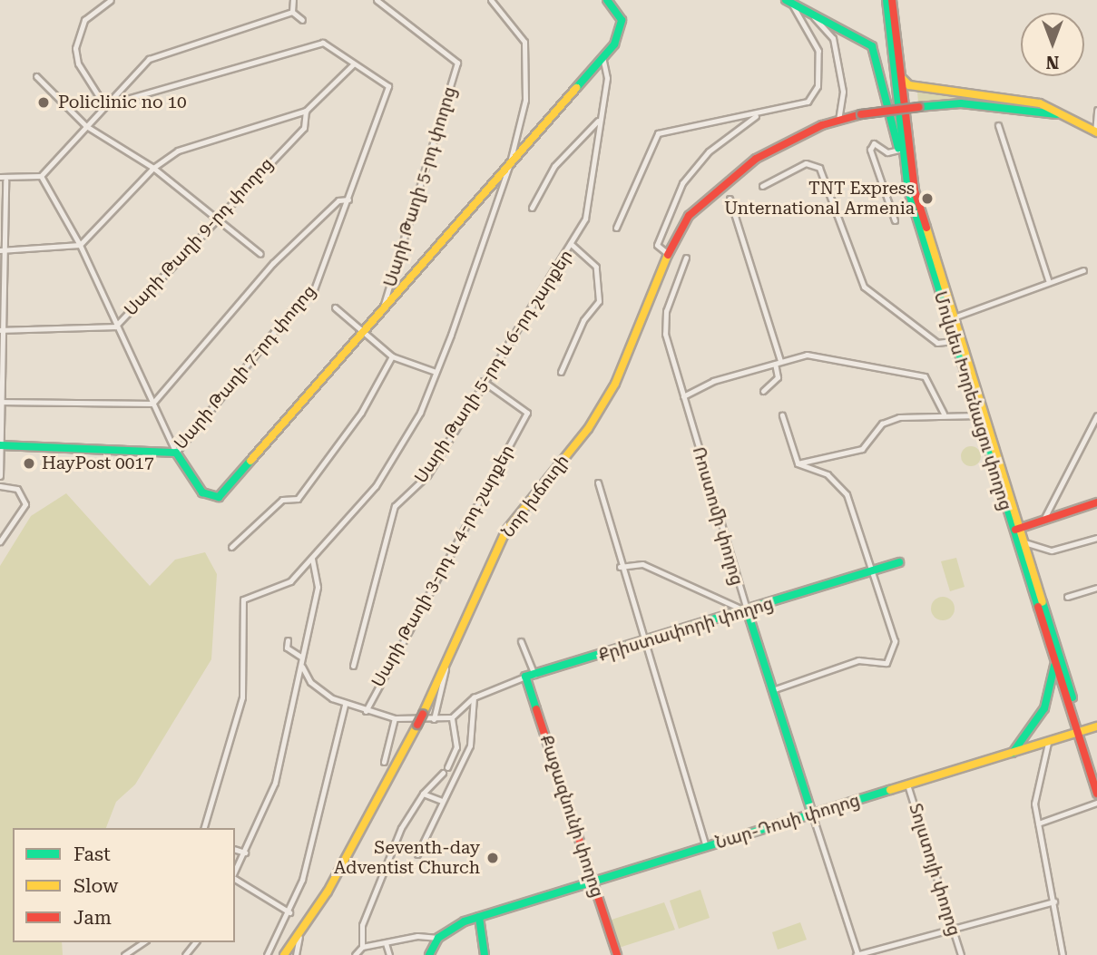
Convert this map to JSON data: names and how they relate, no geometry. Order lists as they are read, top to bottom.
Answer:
{
  "streets": {
    "main road": [
      "Սարի Թաղի 7-րդ փողոց",
      "Մովսես Խորենացու փողոց",
      "Նոր խճուղի",
      "Ռոստոմի փողոց",
      "Քրիստափորի փողոց",
      "Քաջազնունի փողոց",
      "Նար-Դոսի փողոց"
    ],
    "street": [
      "Սարի Թաղի 5-րդ փողոց",
      "Սարի Թաղի 9-րդ փողոց",
      "Սարի Թաղի 5-րդ և 6-րդ շարքեր",
      "Սարի Թաղի 3-րդ և 4-րդ շարքեր",
      "Տոլստոյի փողոց"
    ]
  },
  "crossings": [
    ["Սարի Թաղի 9-րդ փողոց", "Սարի Թաղի 7-րդ փողոց"],
    ["Սարի Թաղի 5-րդ և 6-րդ շարքեր", "Սարի Թաղի 3-րդ և 4-րդ շարքեր"],
    ["Մովսես Խորենացու փողոց", "Նար-Դոսի փողոց"],
    ["Ռոստոմի փողոց", "Քրիստափորի փողոց"],
    ["Ռոստոմի փողոց", "Նար-Դոսի փողոց"],
    ["Քրիստափորի փողոց", "Քաջազնունի փողոց"],
    ["Քաջազնունի փողոց", "Նար-Դոսի փողոց"],
    ["Նար-Դոսի փողոց", "Տոլստոյի փողոց"]
  ],
  "places": [
    "Policlinic no 10",
    "TNT Express Unternational Armenia",
    "HayPost 0017",
    "Seventh-day Adventist Church"
  ],
  "legend": ["Fast", "Slow", "Jam"],
  "north": "bottom"
}
